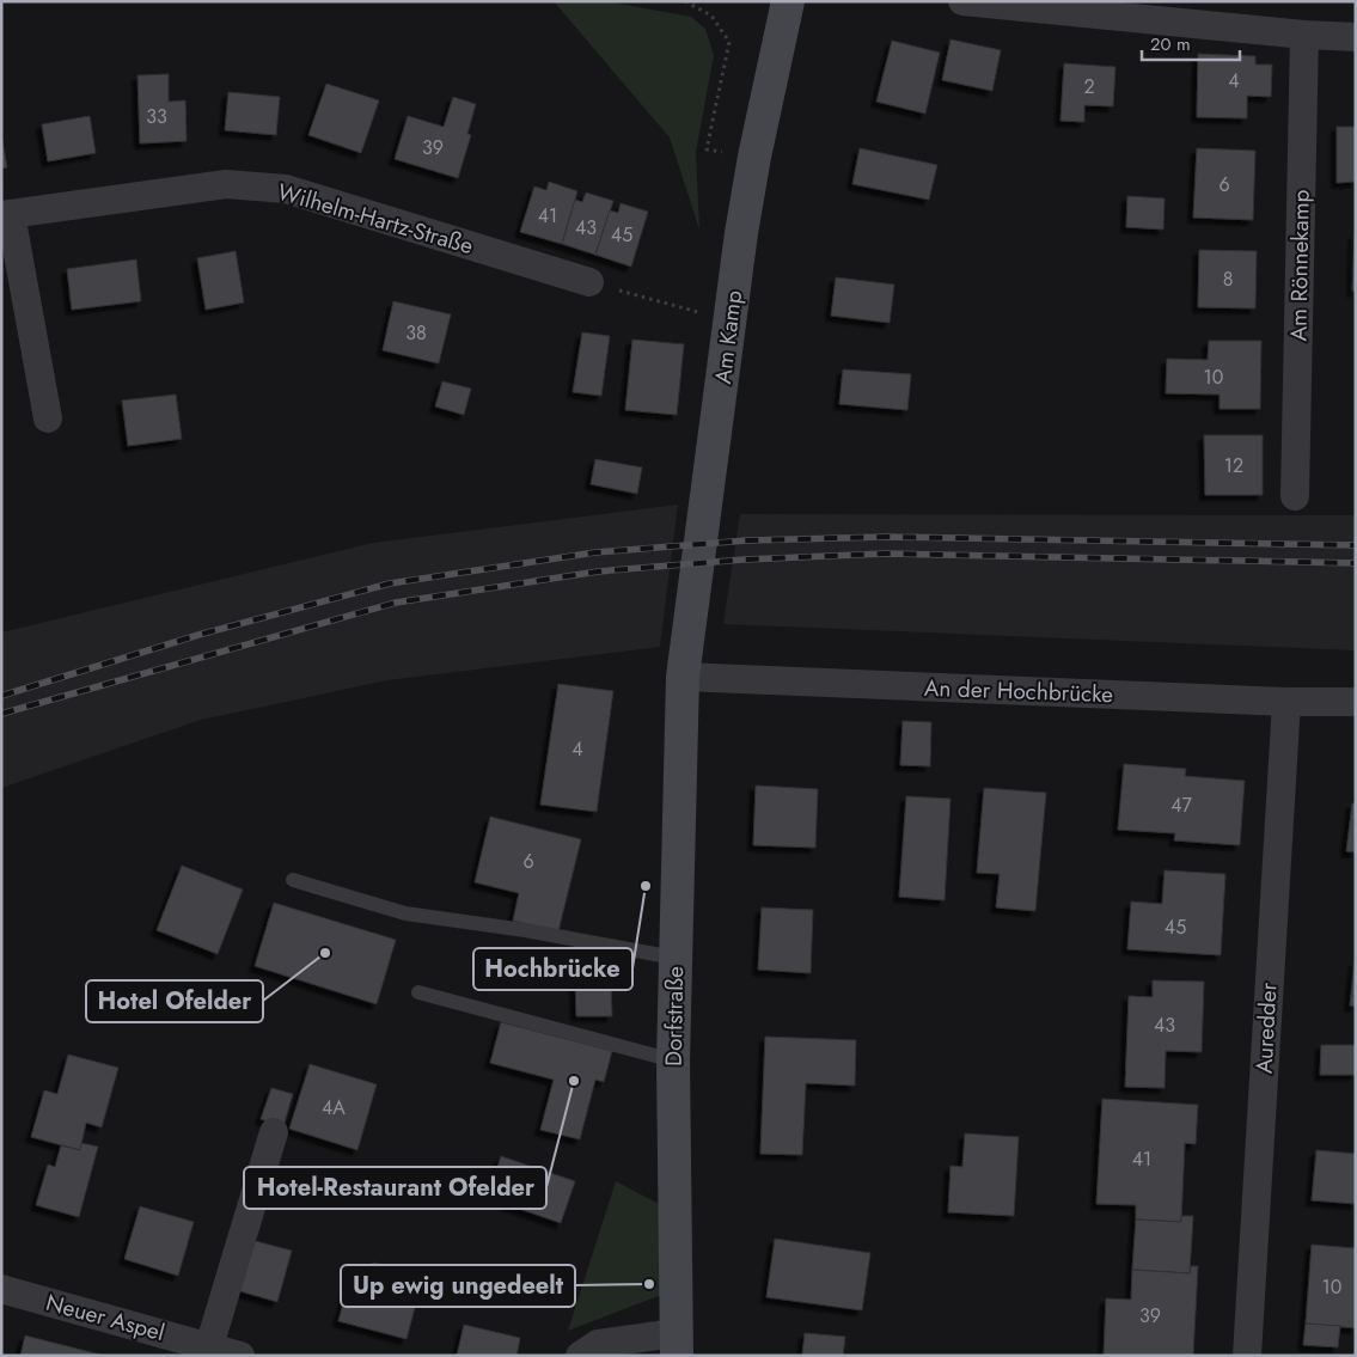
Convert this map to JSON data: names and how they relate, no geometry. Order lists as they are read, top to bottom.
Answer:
{
  "streets": {
    "main road": ["Am Kamp", "Dorfstraße"],
    "street": [
      "Wilhelm-Hartz-Straße",
      "Am Rönnekamp",
      "An der Hochbrücke",
      "Auredder",
      "Neuer Aspel"
    ]
  },
  "crossings": [
    ["Am Kamp", "An der Hochbrücke"],
    ["Am Kamp", "Dorfstraße"],
    ["An der Hochbrücke", "Dorfstraße"],
    ["An der Hochbrücke", "Auredder"]
  ],
  "places": [
    "Hochbrücke",
    "Hotel Ofelder",
    "Hotel-Restaurant Ofelder",
    "Up ewig ungedeelt"
  ],
  "house_numbers": [
    "4",
    "2",
    "33",
    "39",
    "6",
    "41",
    "43",
    "45",
    "8",
    "38",
    "10",
    "12",
    "4",
    "47",
    "6",
    "45",
    "43",
    "4A",
    "41",
    "10",
    "39"
  ],
  "scale_bar": "20 m"
}
